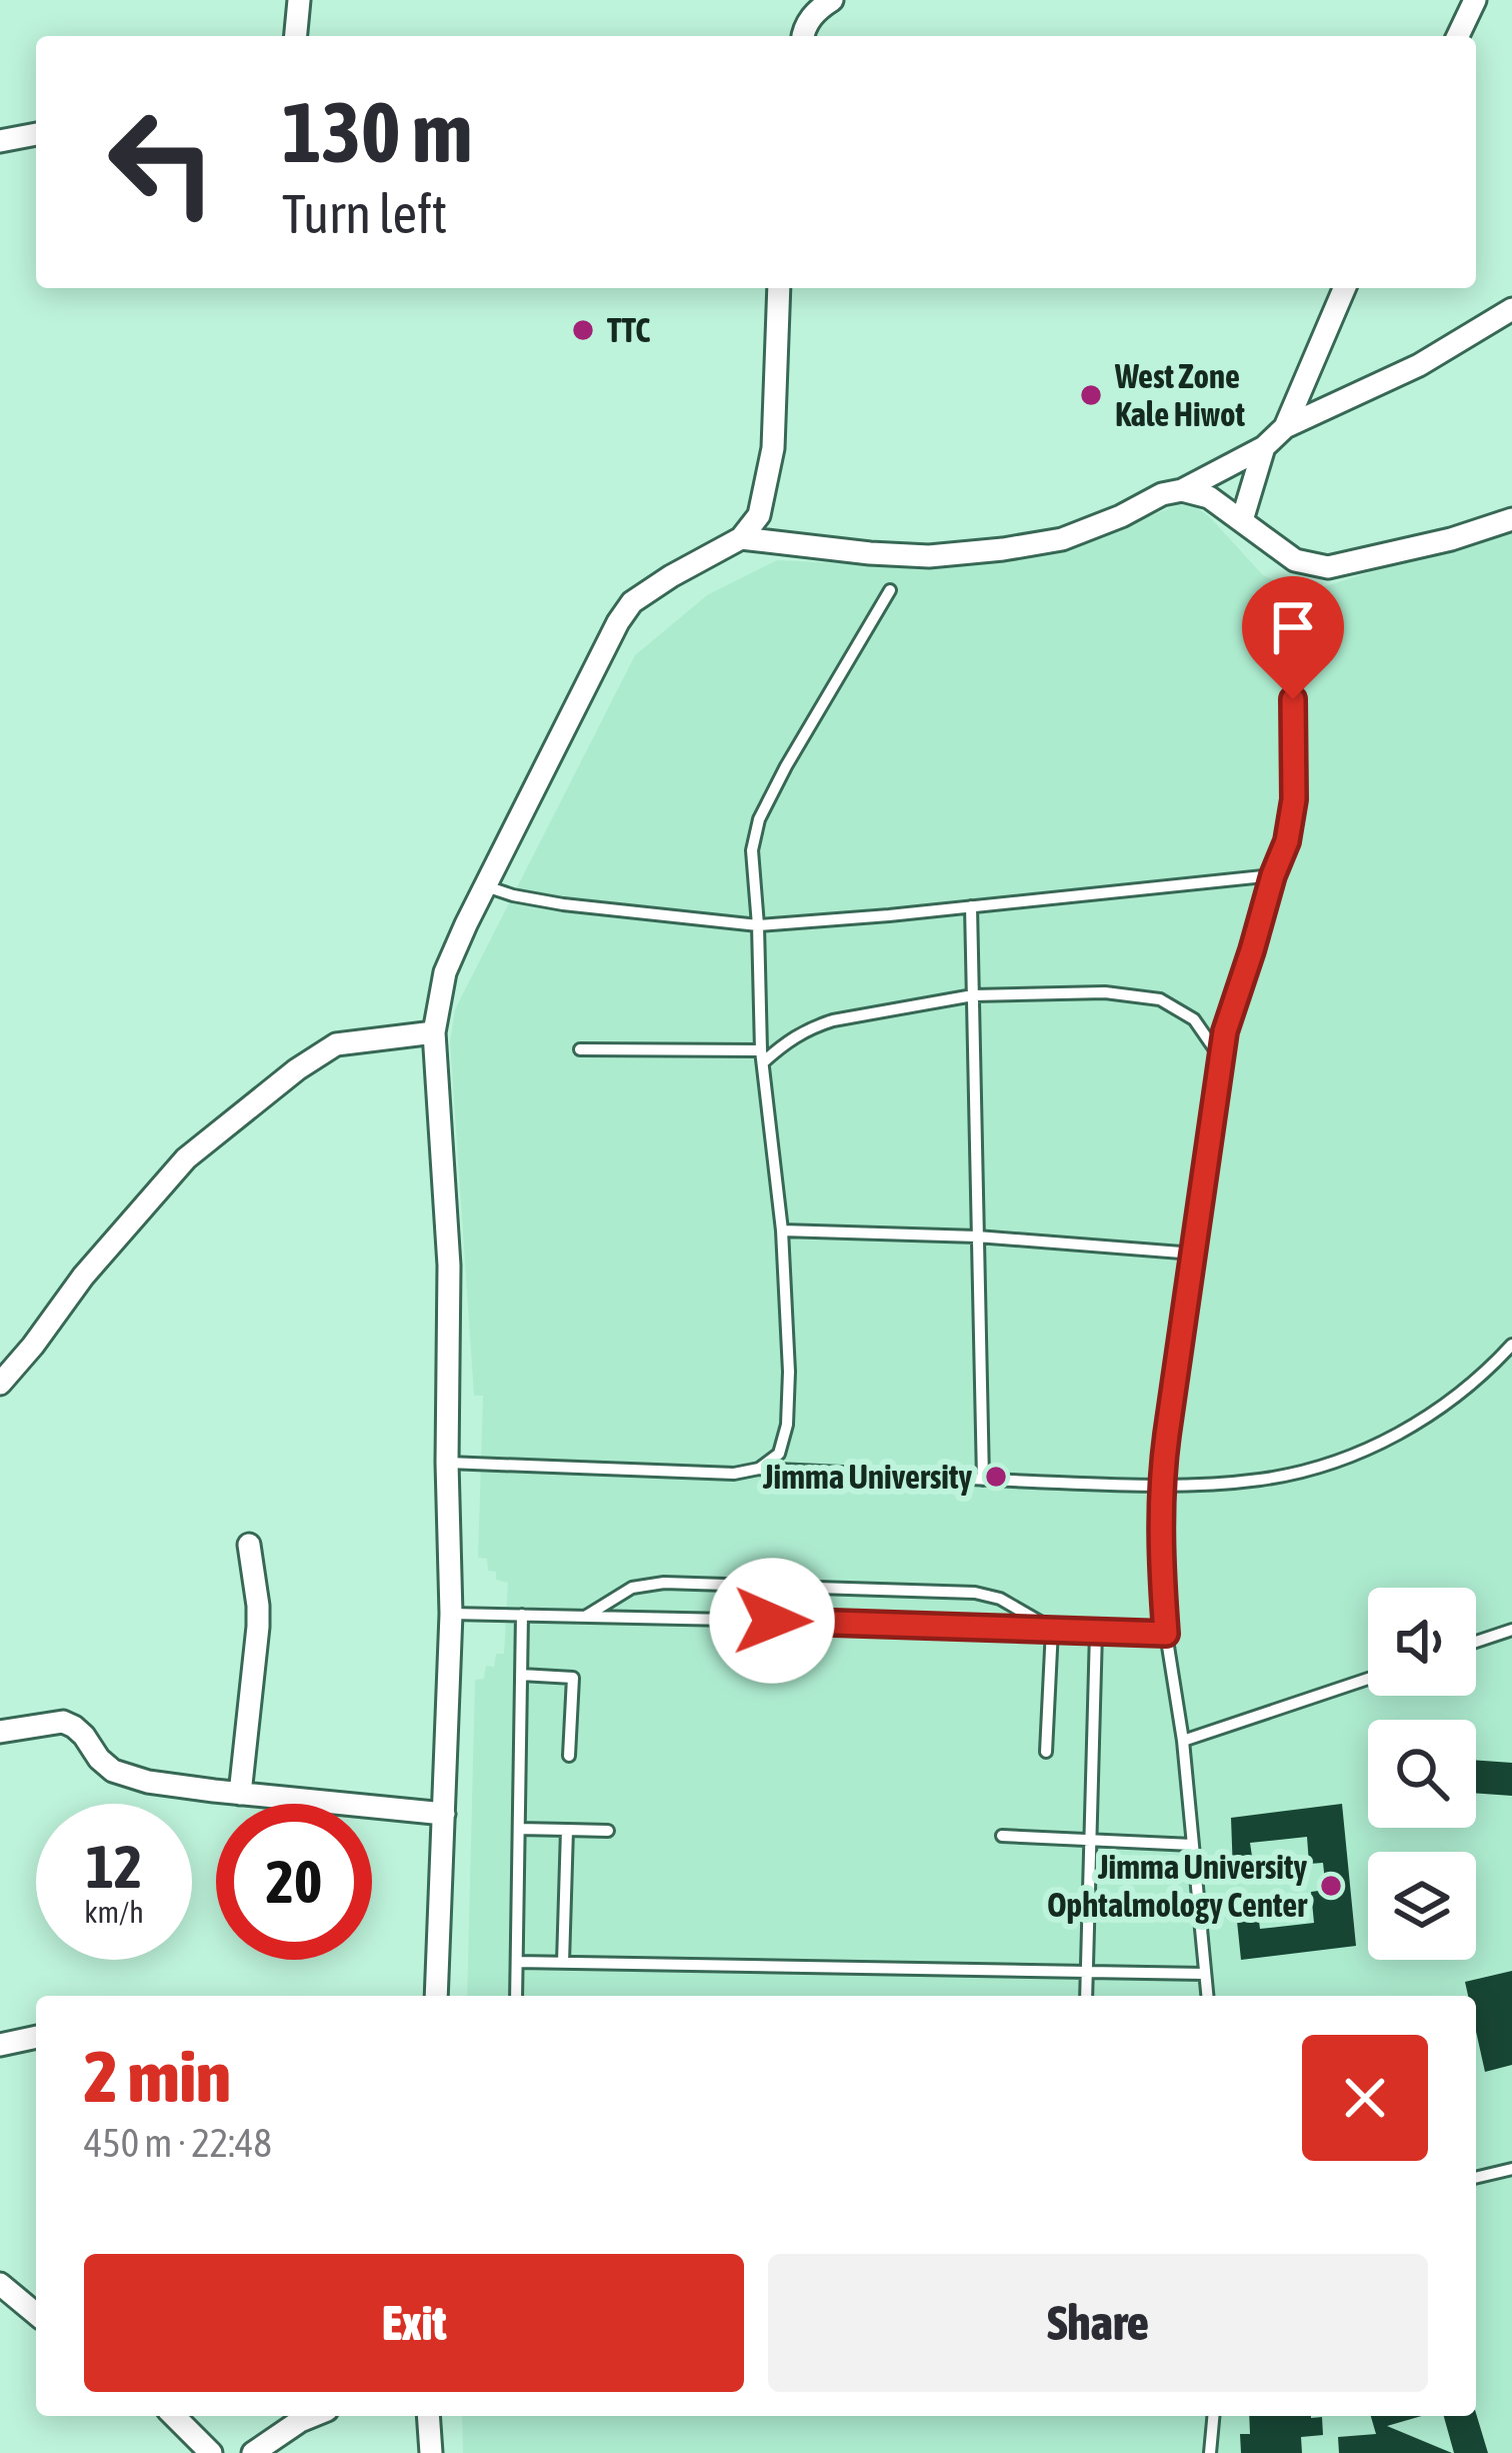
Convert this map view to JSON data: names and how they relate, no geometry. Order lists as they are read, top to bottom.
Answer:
{
  "places": [
    "TTC",
    "West Zone Kale Hiwot",
    "Jimma University",
    "Jimma University Ophtalmology Center"
  ],
  "page": {
    "turn": ["130 m", "Turn left"],
    "speed": "12 km/h",
    "limit": "20",
    "heading": ["2 min", "450 m · 22:48"],
    "buttons": ["Exit", "Share"]
  }
}
